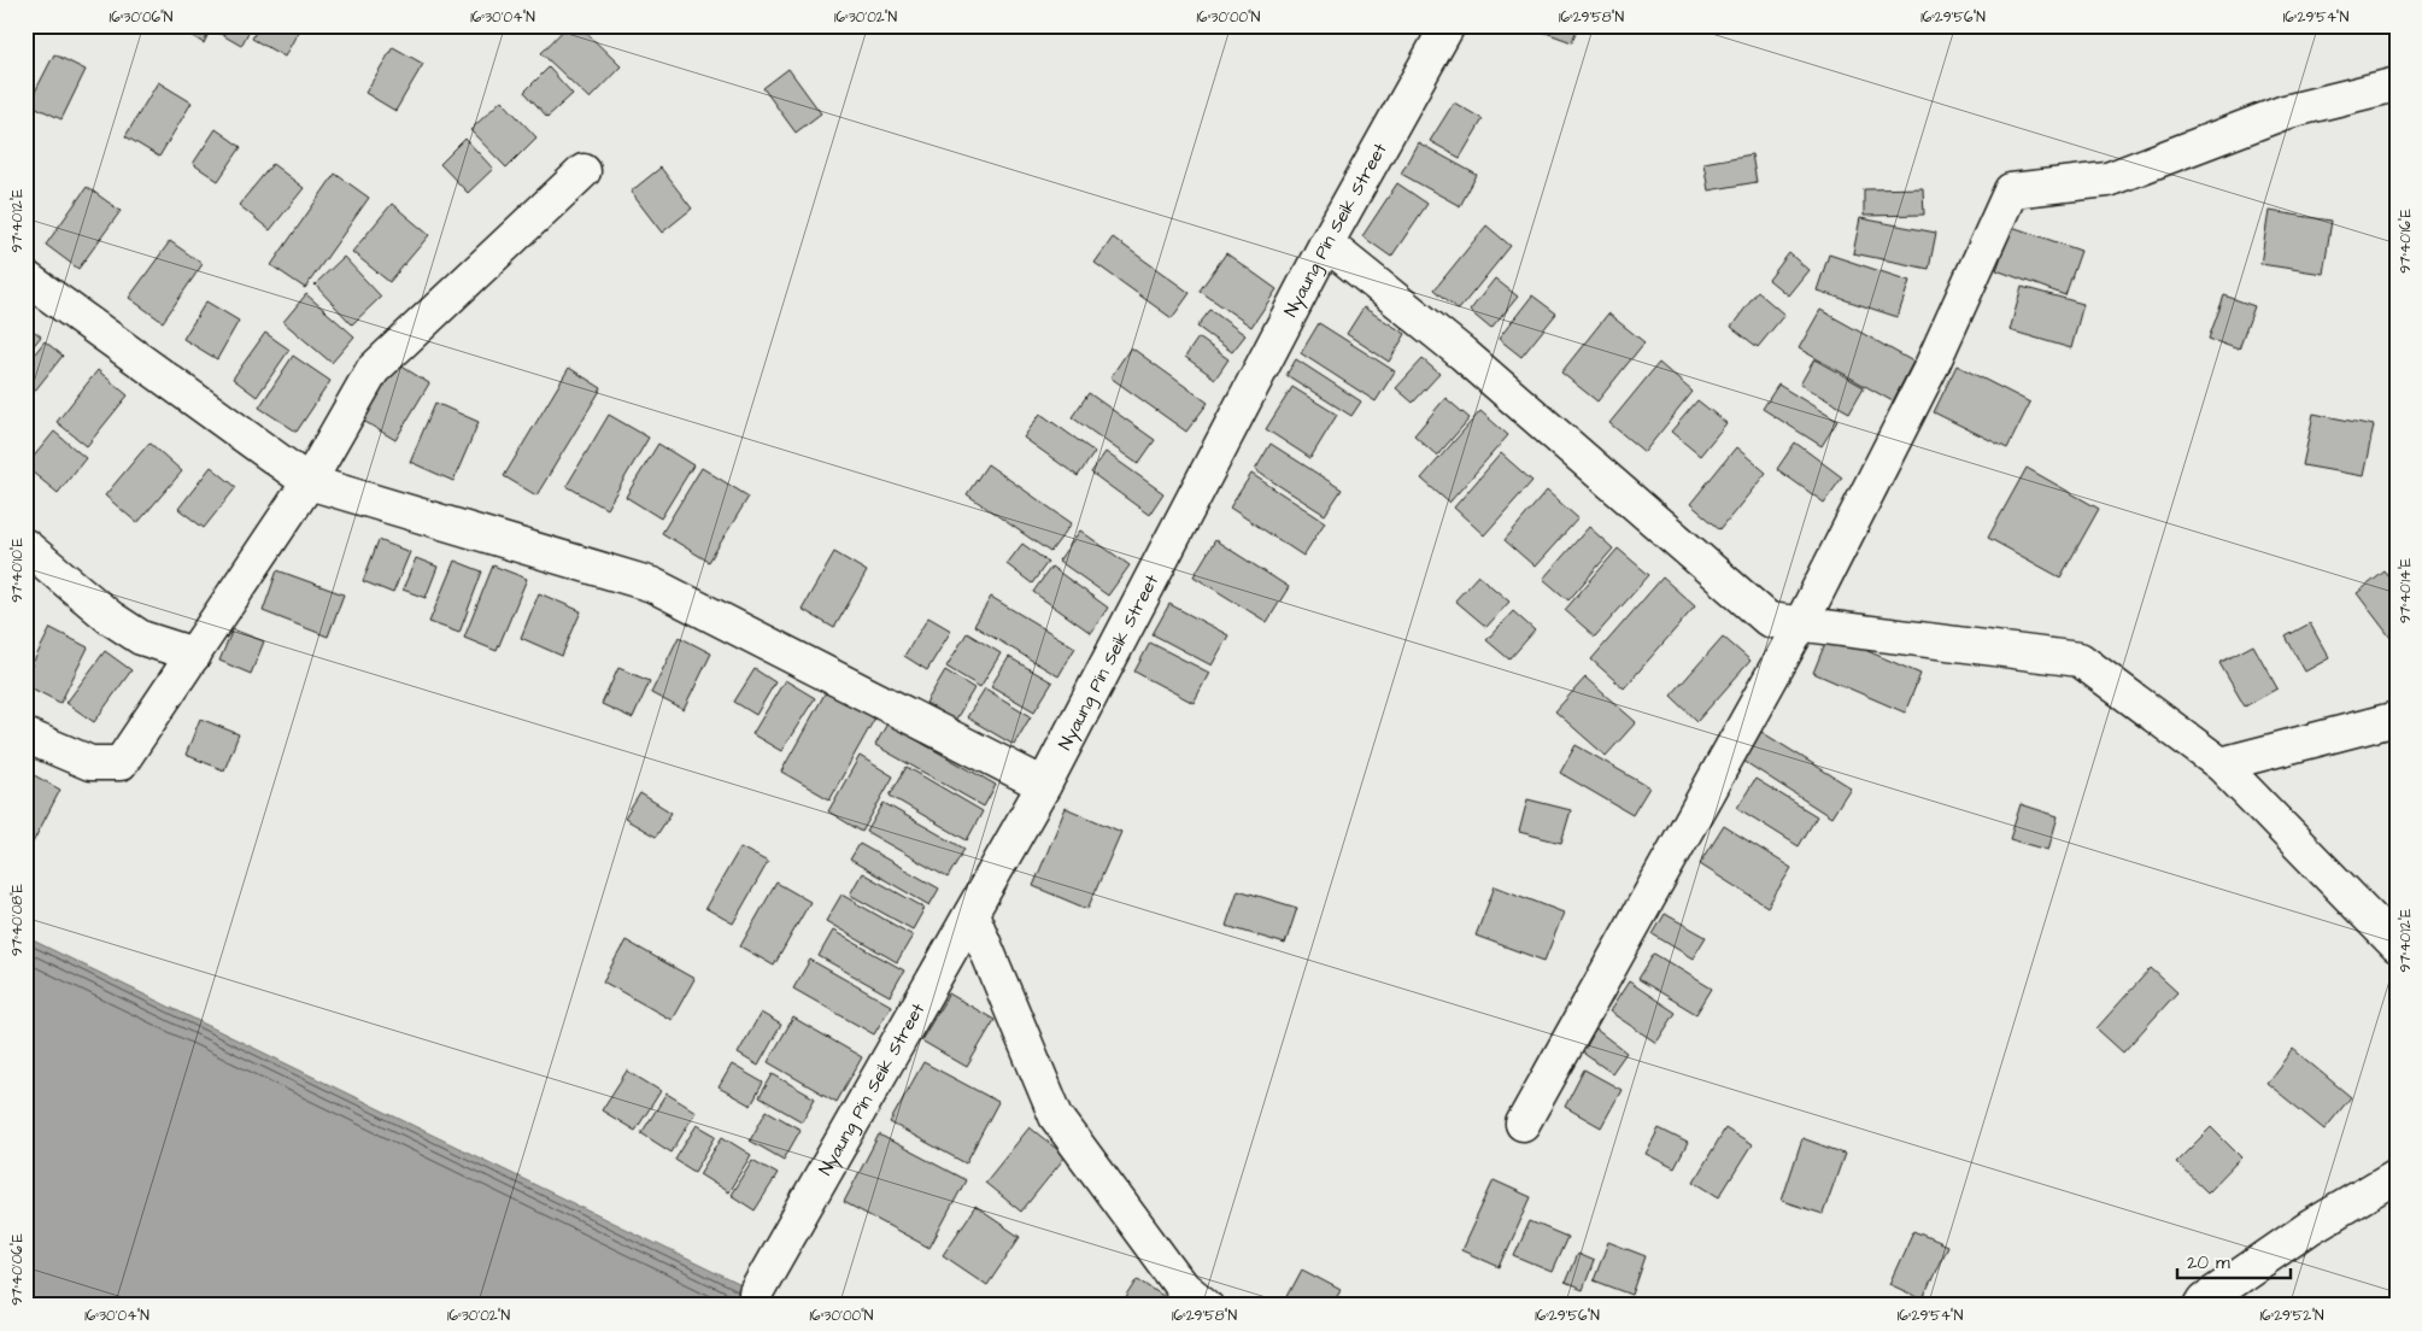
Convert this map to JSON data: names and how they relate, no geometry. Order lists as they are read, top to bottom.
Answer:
{
  "streets": {
    "street": ["Nyaung Pin Seik Street"]
  },
  "scale_bar": "20 m",
  "coordinates": [
    "16°30'06\"N",
    "16°30'04\"N",
    "16°30'02\"N",
    "16°30'00\"N",
    "16°29'58\"N",
    "16°29'56\"N",
    "16°29'54\"N",
    "97°40'12\"E",
    "97°40'16\"E",
    "97°40'10\"E",
    "97°40'14\"E",
    "97°40'08\"E",
    "97°40'06\"E",
    "16°29'52\"N"
  ]
}
